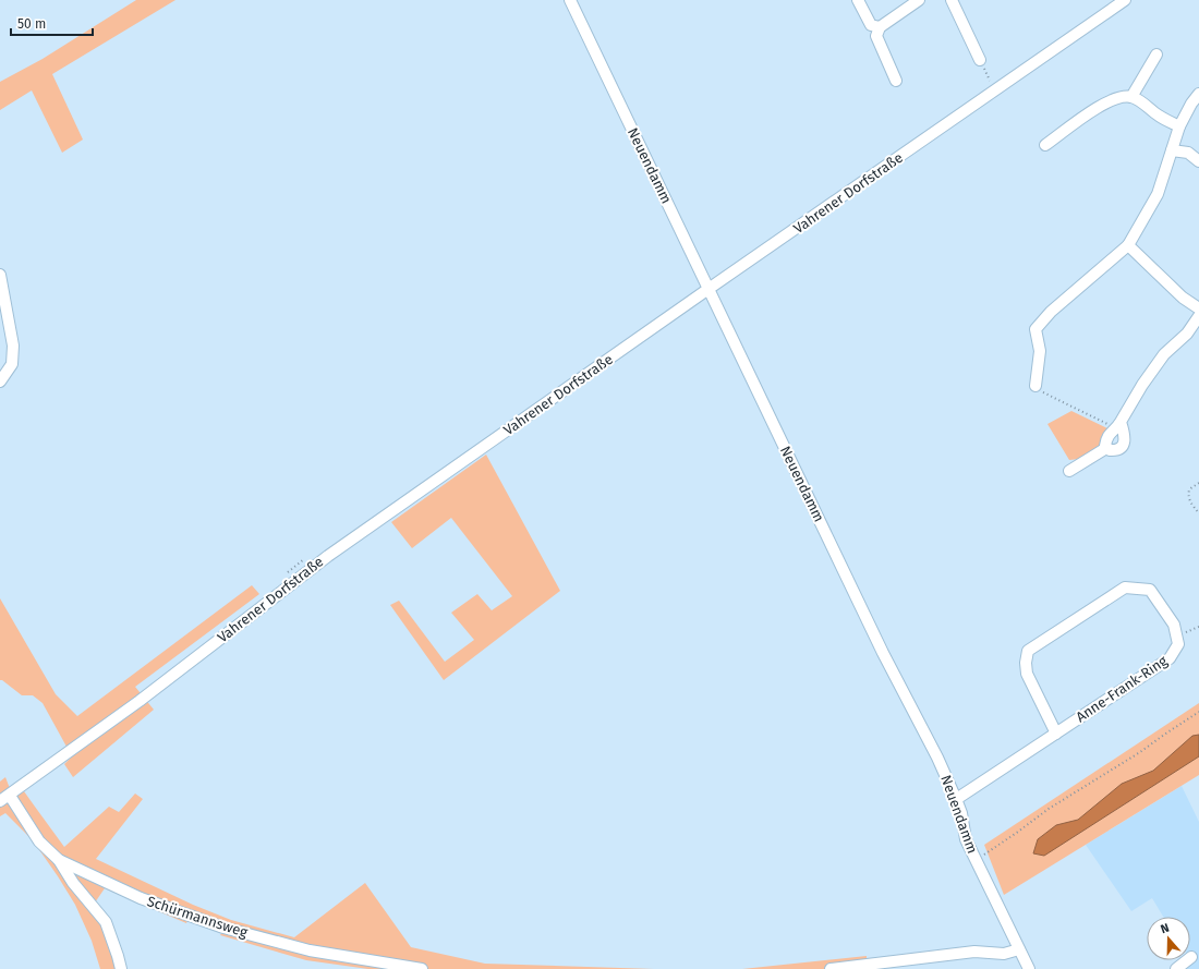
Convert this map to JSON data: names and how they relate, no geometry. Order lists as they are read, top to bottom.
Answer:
{
  "streets": {
    "street": [
      "Neuendamm",
      "Vahrener Dorfstraße",
      "Anne-Frank-Ring",
      "Schürmannsweg"
    ]
  },
  "crossings": [
    ["Neuendamm", "Vahrener Dorfstraße"],
    ["Neuendamm", "Anne-Frank-Ring"],
    ["Vahrener Dorfstraße", "Schürmannsweg"]
  ],
  "scale_bar": "50 m",
  "north": "top"
}
